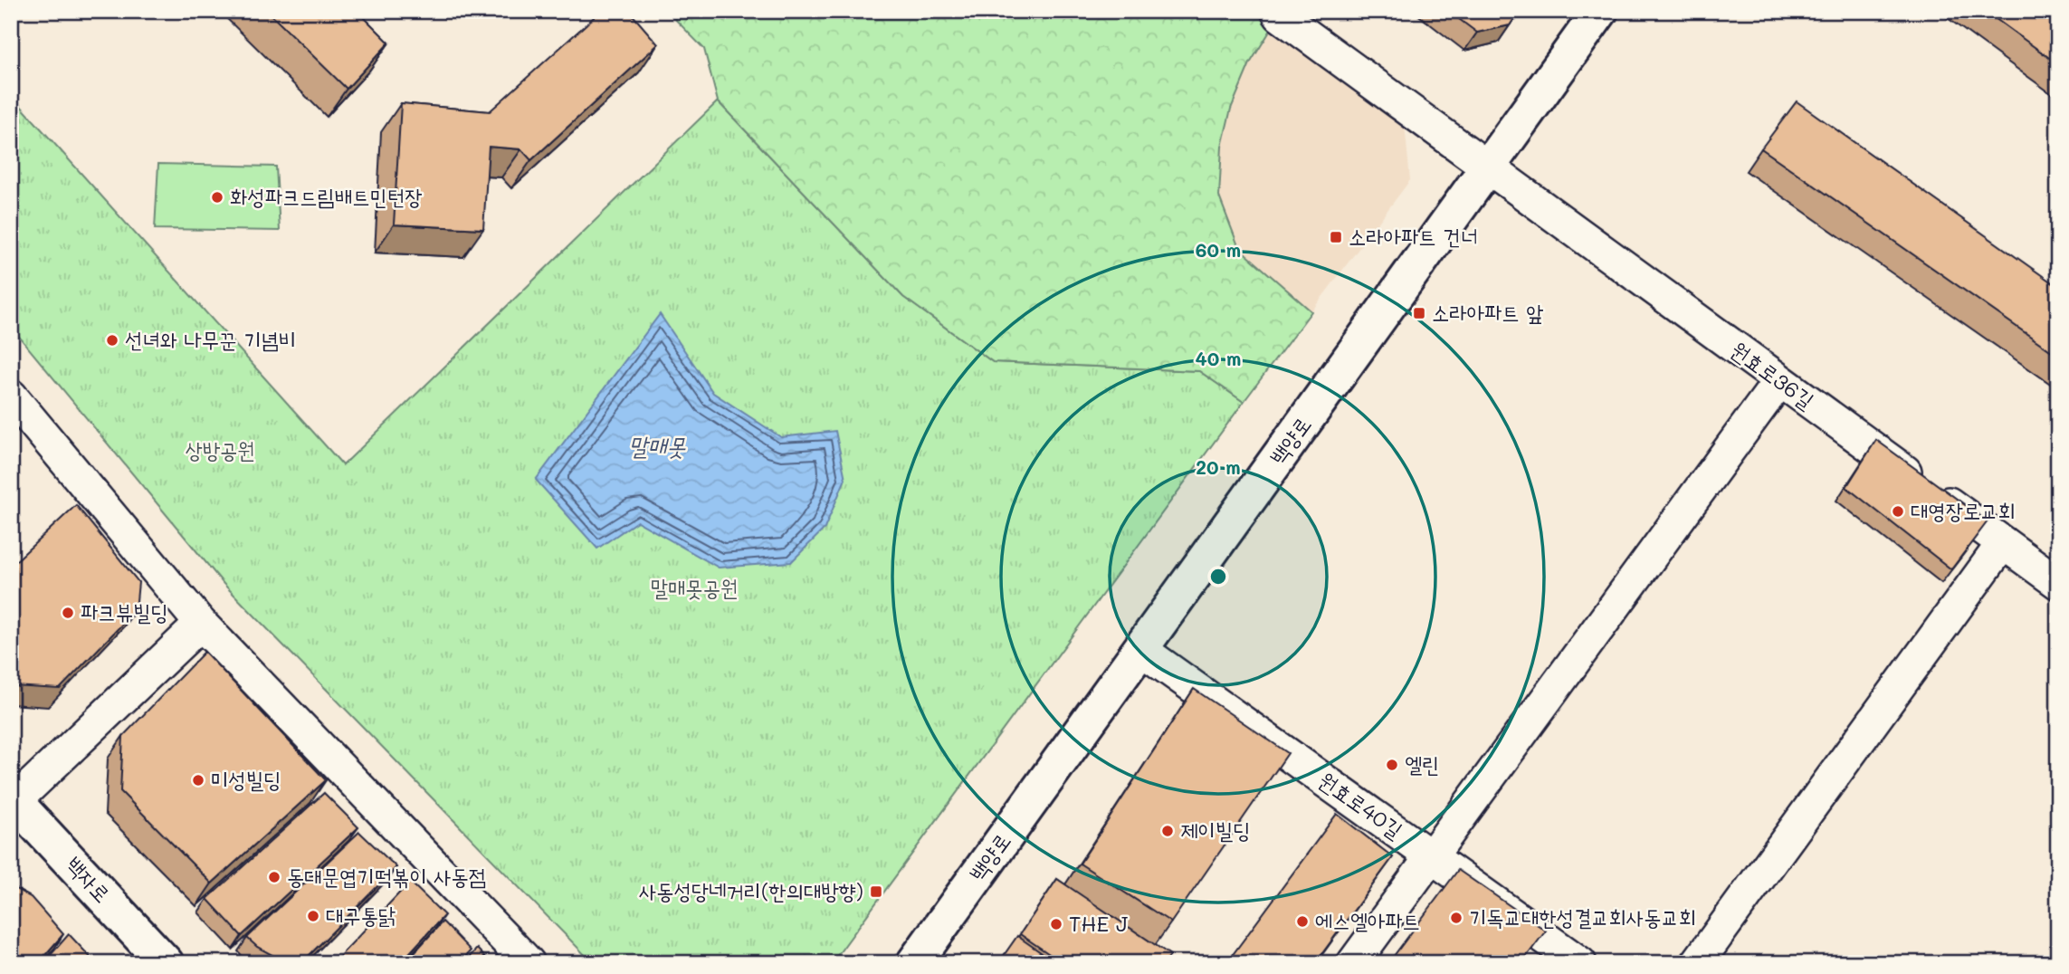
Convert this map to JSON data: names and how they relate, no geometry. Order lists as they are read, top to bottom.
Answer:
{
  "streets": {
    "street": [
      "원효로36길",
      "백양로",
      "원효로40길",
      "백자로"
    ]
  },
  "crossings": [
    ["원효로36길", "백양로"],
    ["백양로", "원효로40길"]
  ],
  "water": ["말매못"],
  "parks": ["상방공원", "말매못공원"],
  "places": {
    "other": [
      "화성파크드림배트민턴장",
      "선녀와 나무꾼 기념비",
      "대영장로교회",
      "파크뷰빌딩",
      "엘린",
      "미성빌딩",
      "제이빌딩",
      "동대문엽기떡볶이 사동점",
      "대구통닭",
      "기독교대한성결교회사동교회",
      "에스엘아파트",
      "THE J"
    ],
    "transit": ["소라아파트 건너", "소라아파트 앞", "사동성당네거리(한의대방향)"]
  },
  "rings": ["60 m", "40 m", "20 m"]
}
